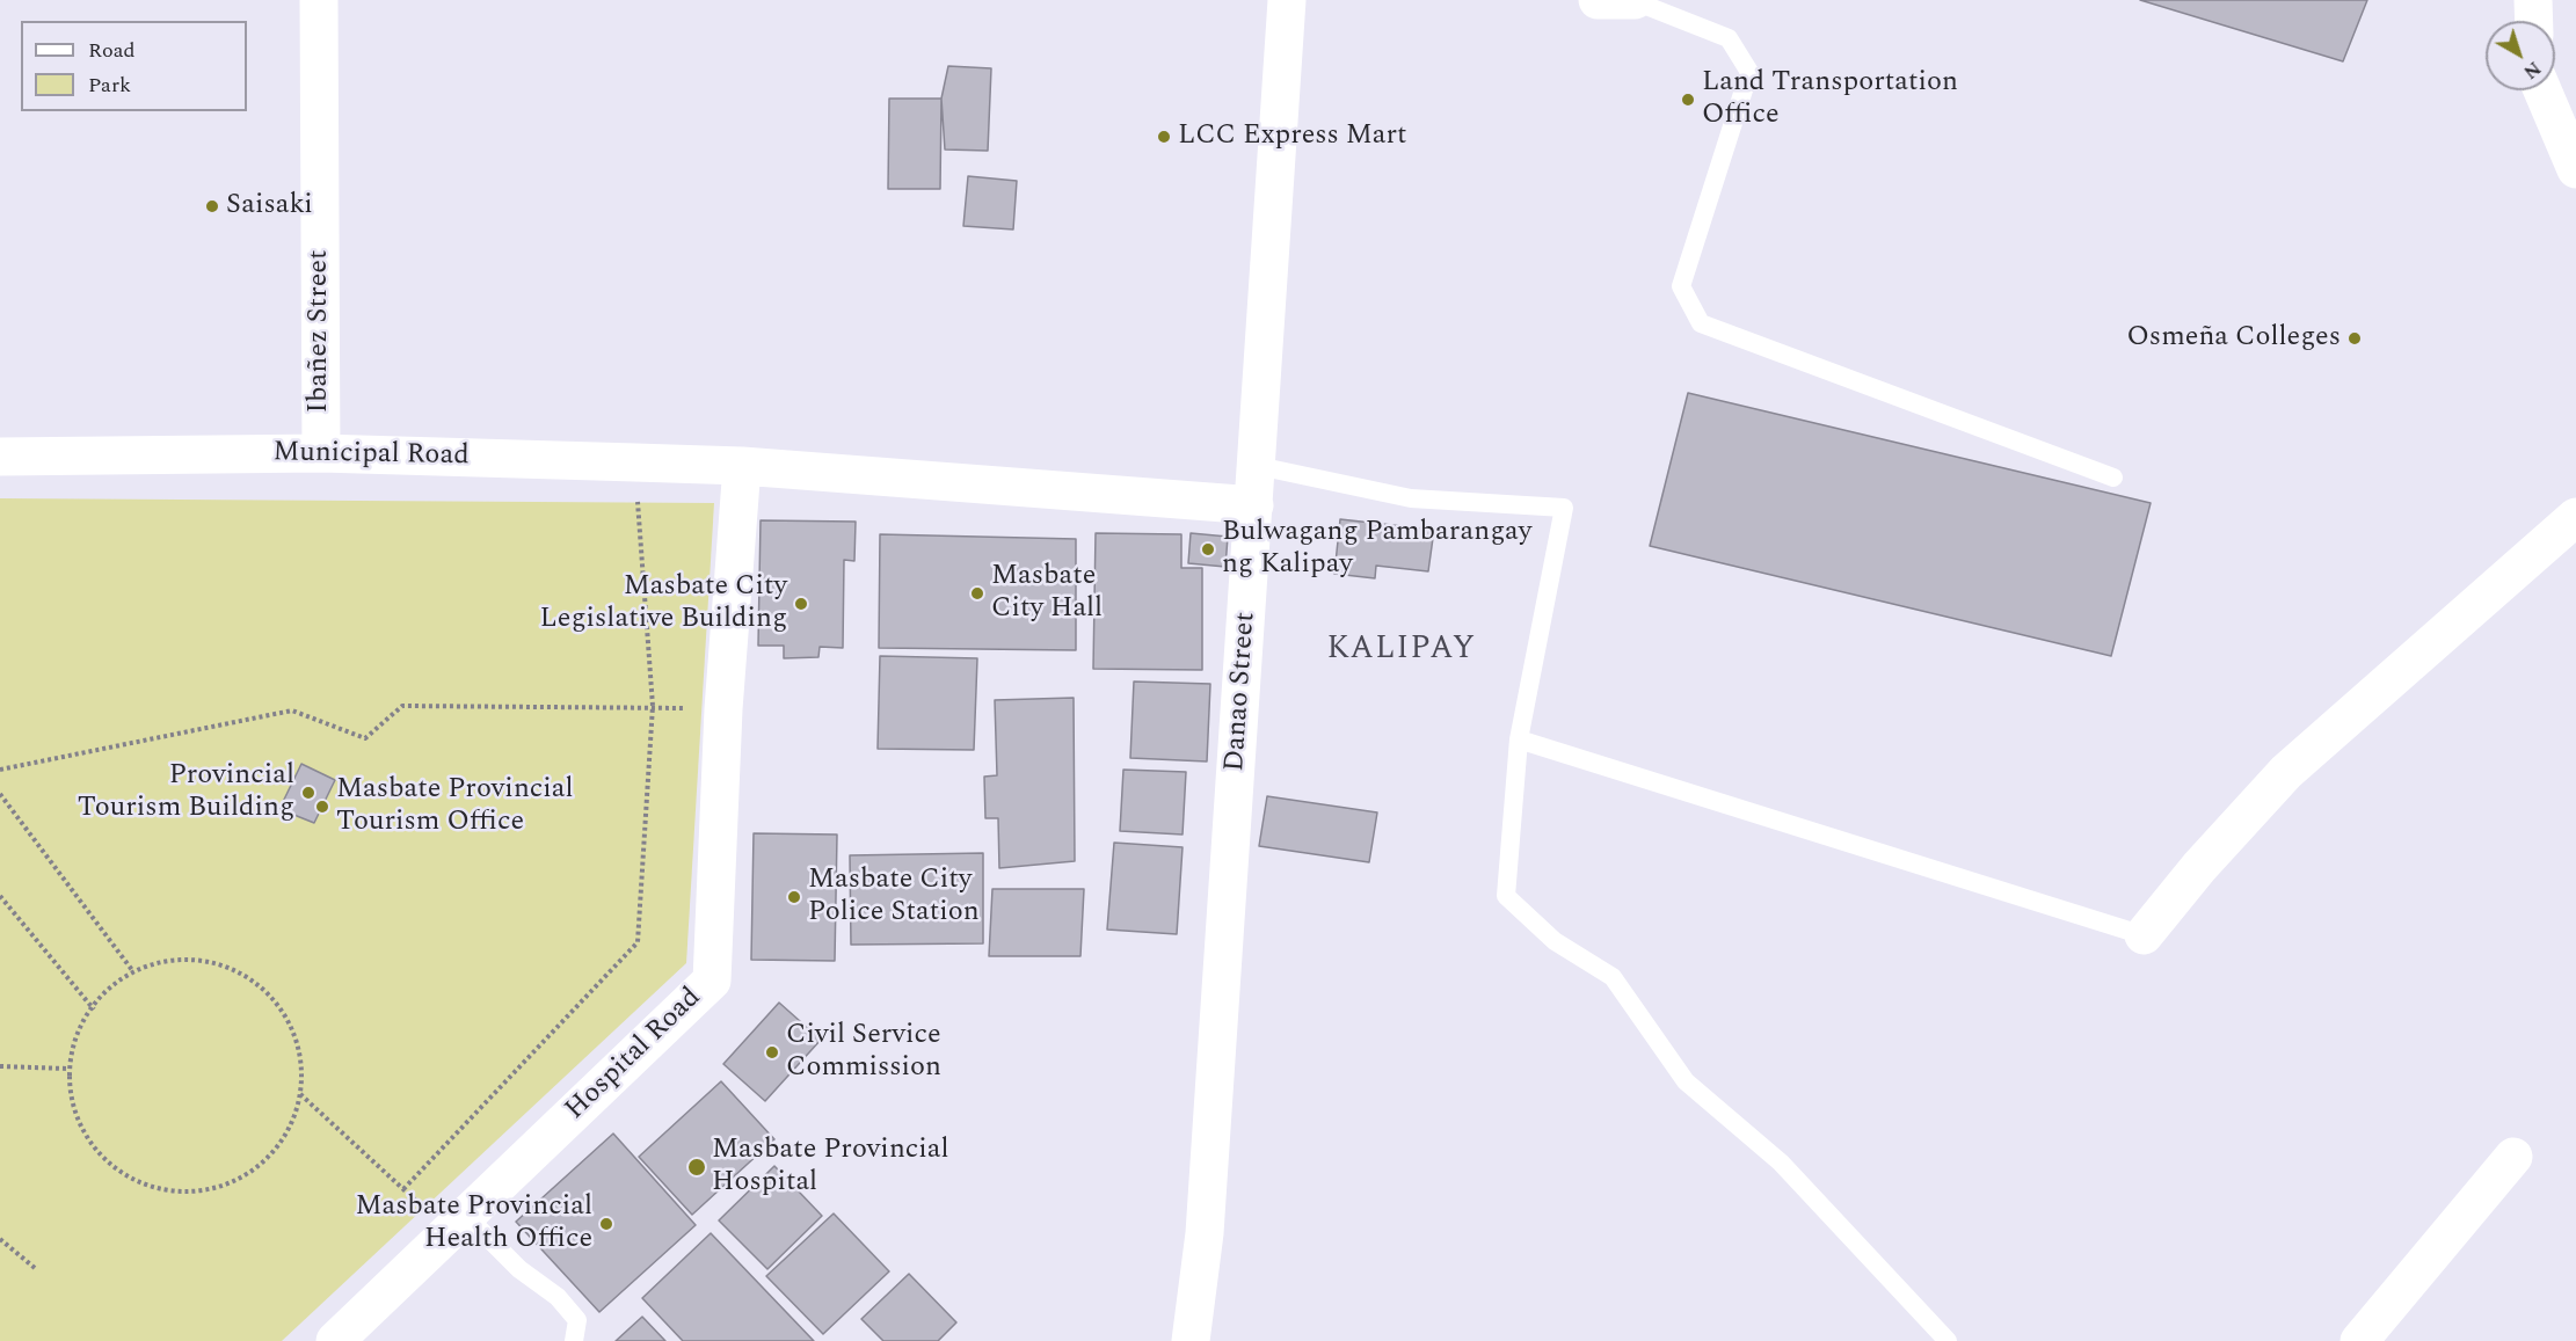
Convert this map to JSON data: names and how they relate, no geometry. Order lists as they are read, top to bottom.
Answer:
{
  "streets": {
    "street": [
      "Ibañez Street",
      "Municipal Road",
      "Danao Street",
      "Hospital Road"
    ]
  },
  "crossings": [
    ["Ibañez Street", "Municipal Road"],
    ["Municipal Road", "Danao Street"],
    ["Municipal Road", "Hospital Road"]
  ],
  "districts": ["KALIPAY"],
  "places": [
    "Land Transportation Office",
    "LCC Express Mart",
    "Saisaki",
    "Osmeña Colleges",
    "Bulwagang Pambarangay ng Kalipay",
    "Masbate City Hall",
    "Masbate City Legislative Building",
    "Provincial Tourism Building",
    "Masbate Provincial Tourism Office",
    "Masbate City Police Station",
    "Civil Service Commission",
    "Masbate Provincial Hospital",
    "Masbate Provincial Health Office"
  ],
  "legend": ["Road", "Park"],
  "north": "bottom right"
}
